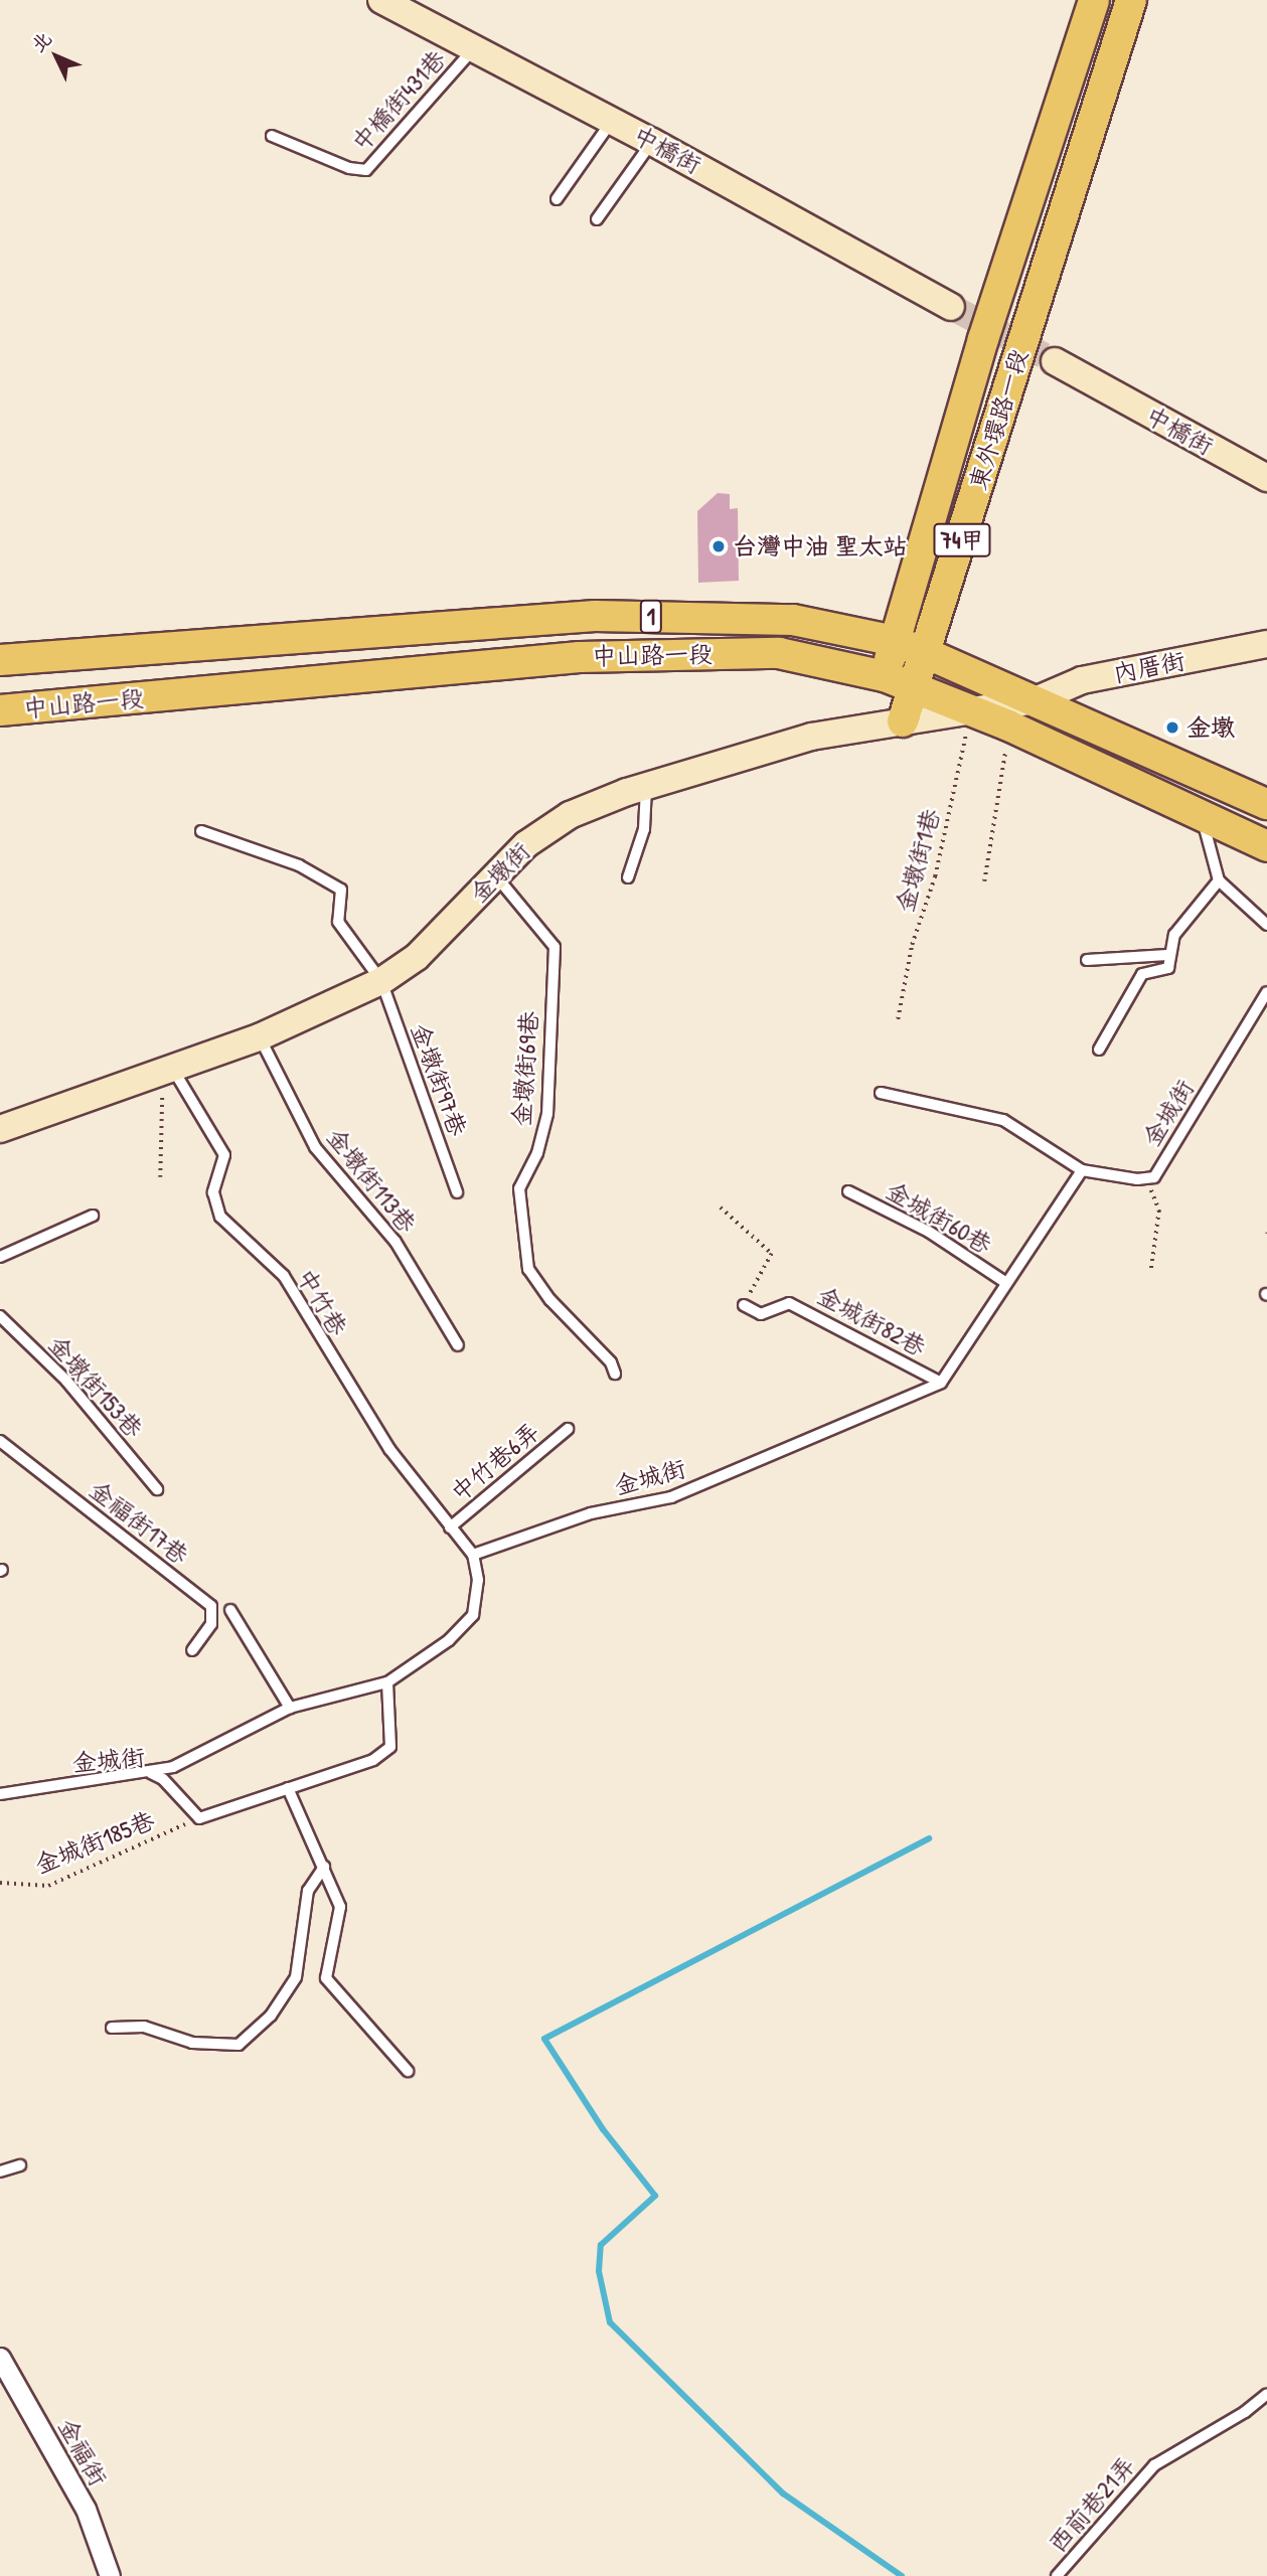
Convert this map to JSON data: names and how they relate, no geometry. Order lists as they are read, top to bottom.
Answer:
{
  "streets": {
    "main road": [
      "東外環路一段",
      "74甲",
      "1",
      "中山路一段"
    ],
    "street": [
      "中橋街",
      "內厝街",
      "金墩街",
      "金福街"
    ],
    "lane": [
      "中橋街431巷",
      "金墩街69巷",
      "金墩街97巷",
      "金城街",
      "金墩街113巷",
      "金城街60巷",
      "中竹巷",
      "金城街82巷",
      "金墩街153巷",
      "中竹巷6弄",
      "金福街17巷",
      "西前巷21弄"
    ],
    "path": ["金墩街1巷", "金城街185巷"]
  },
  "crossings": [
    ["中橋街431巷", "中橋街"],
    ["東外環路一段", "中山路一段"],
    ["東外環路一段", "金墩街"],
    ["中山路一段", "內厝街"],
    ["中山路一段", "金墩街1巷"],
    ["中山路一段", "金墩街"],
    ["內厝街", "金墩街"],
    ["金墩街1巷", "金墩街"],
    ["金墩街", "金墩街69巷"],
    ["金墩街", "金墩街97巷"],
    ["金墩街", "金墩街113巷"],
    ["金墩街", "中竹巷"],
    ["金城街", "中竹巷"],
    ["金城街", "金城街82巷"],
    ["金城街", "金城街185巷"],
    ["中竹巷", "中竹巷6弄"]
  ],
  "places": ["台灣中油 聖太站", "金墩"],
  "north": "top left"
}
